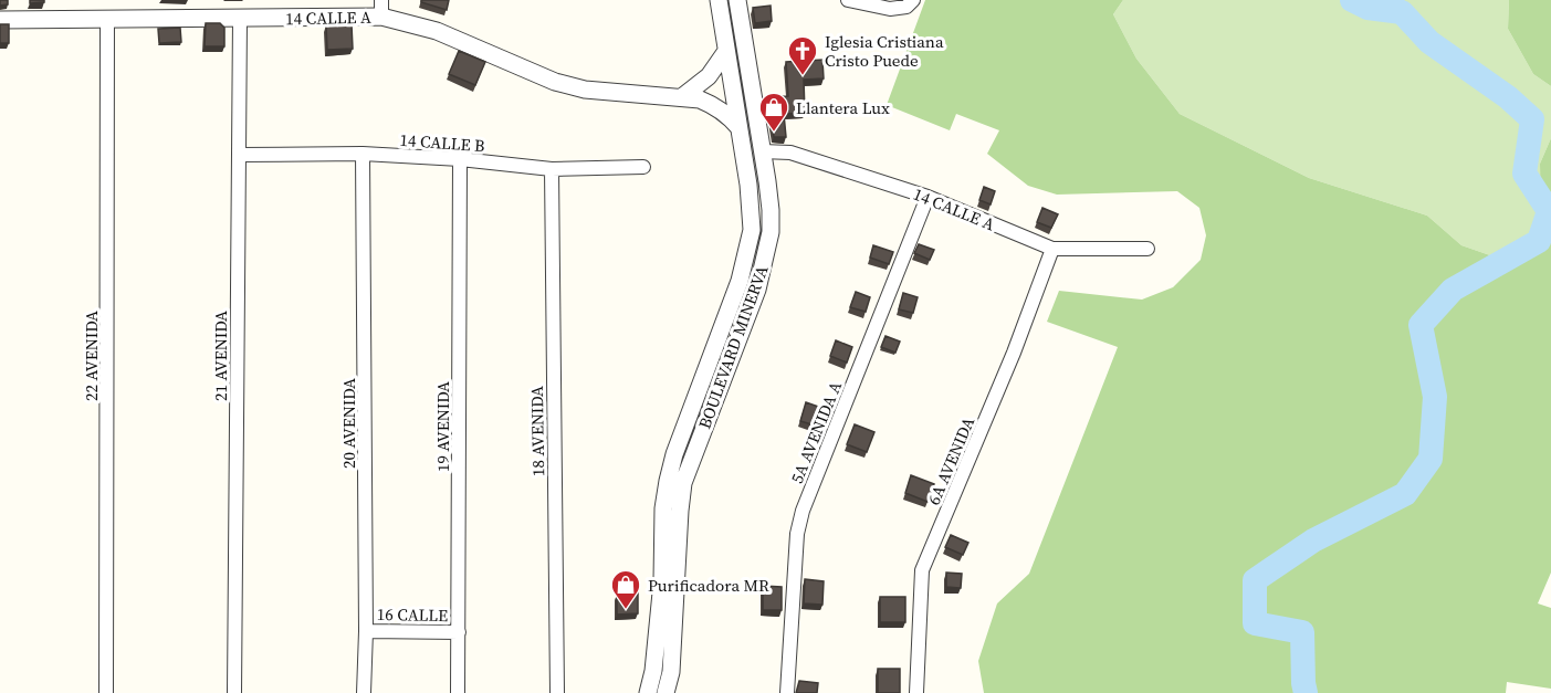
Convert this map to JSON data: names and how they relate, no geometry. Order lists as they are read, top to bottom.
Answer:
{
  "streets": {
    "street": [
      "14 CALLE A",
      "14 CALLE B",
      "BOULEVARD MINERVA",
      "22 AVENIDA",
      "21 AVENIDA",
      "20 AVENIDA",
      "19 AVENIDA",
      "18 AVENIDA",
      "5A AVENIDA A",
      "6A AVENIDA",
      "16 CALLE"
    ]
  },
  "crossings": [
    ["14 CALLE A", "BOULEVARD MINERVA"],
    ["14 CALLE A", "22 AVENIDA"],
    ["14 CALLE A", "21 AVENIDA"],
    ["14 CALLE A", "5A AVENIDA A"],
    ["14 CALLE A", "6A AVENIDA"],
    ["14 CALLE B", "21 AVENIDA"],
    ["14 CALLE B", "20 AVENIDA"],
    ["14 CALLE B", "19 AVENIDA"],
    ["14 CALLE B", "18 AVENIDA"],
    ["20 AVENIDA", "16 CALLE"],
    ["19 AVENIDA", "16 CALLE"]
  ],
  "places": {
    "church": ["Iglesia Cristiana Cristo Puede"],
    "shop": ["Llantera Lux", "Purificadora MR"]
  }
}
